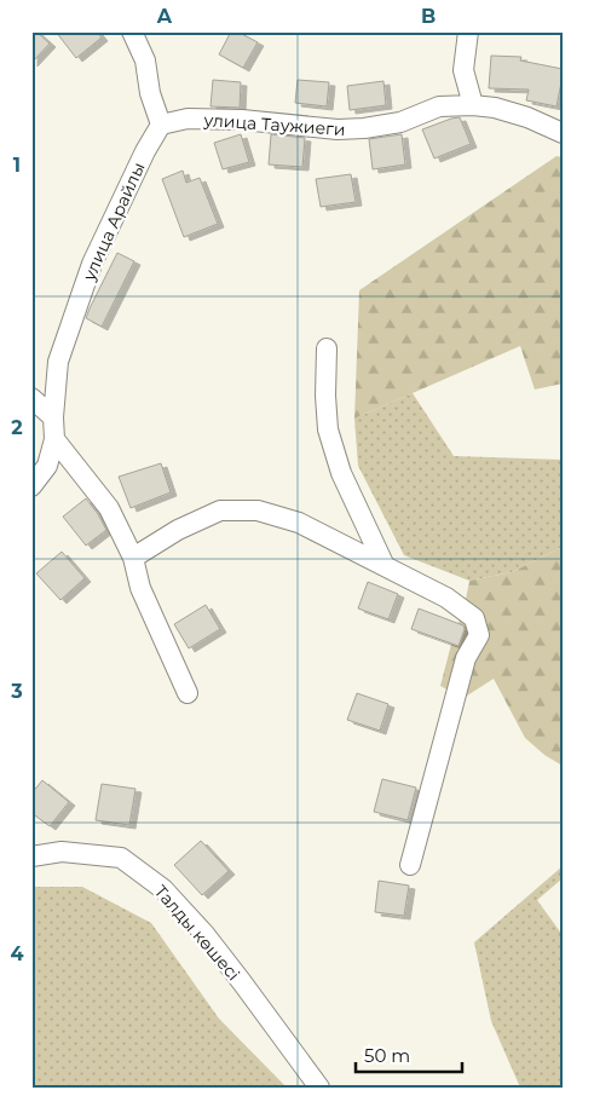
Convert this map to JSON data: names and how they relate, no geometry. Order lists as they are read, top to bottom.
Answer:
{
  "streets": {
    "street": ["улица Таужиеги", "улица Арайлы", "Талды көшесі"]
  },
  "crossings": [
    ["улица Таужиеги", "улица Арайлы"]
  ],
  "scale_bar": "50 m",
  "grid": {
    "columns": ["A", "B"],
    "rows": [
      "1",
      "2",
      "3",
      "4"
    ]
  }
}
